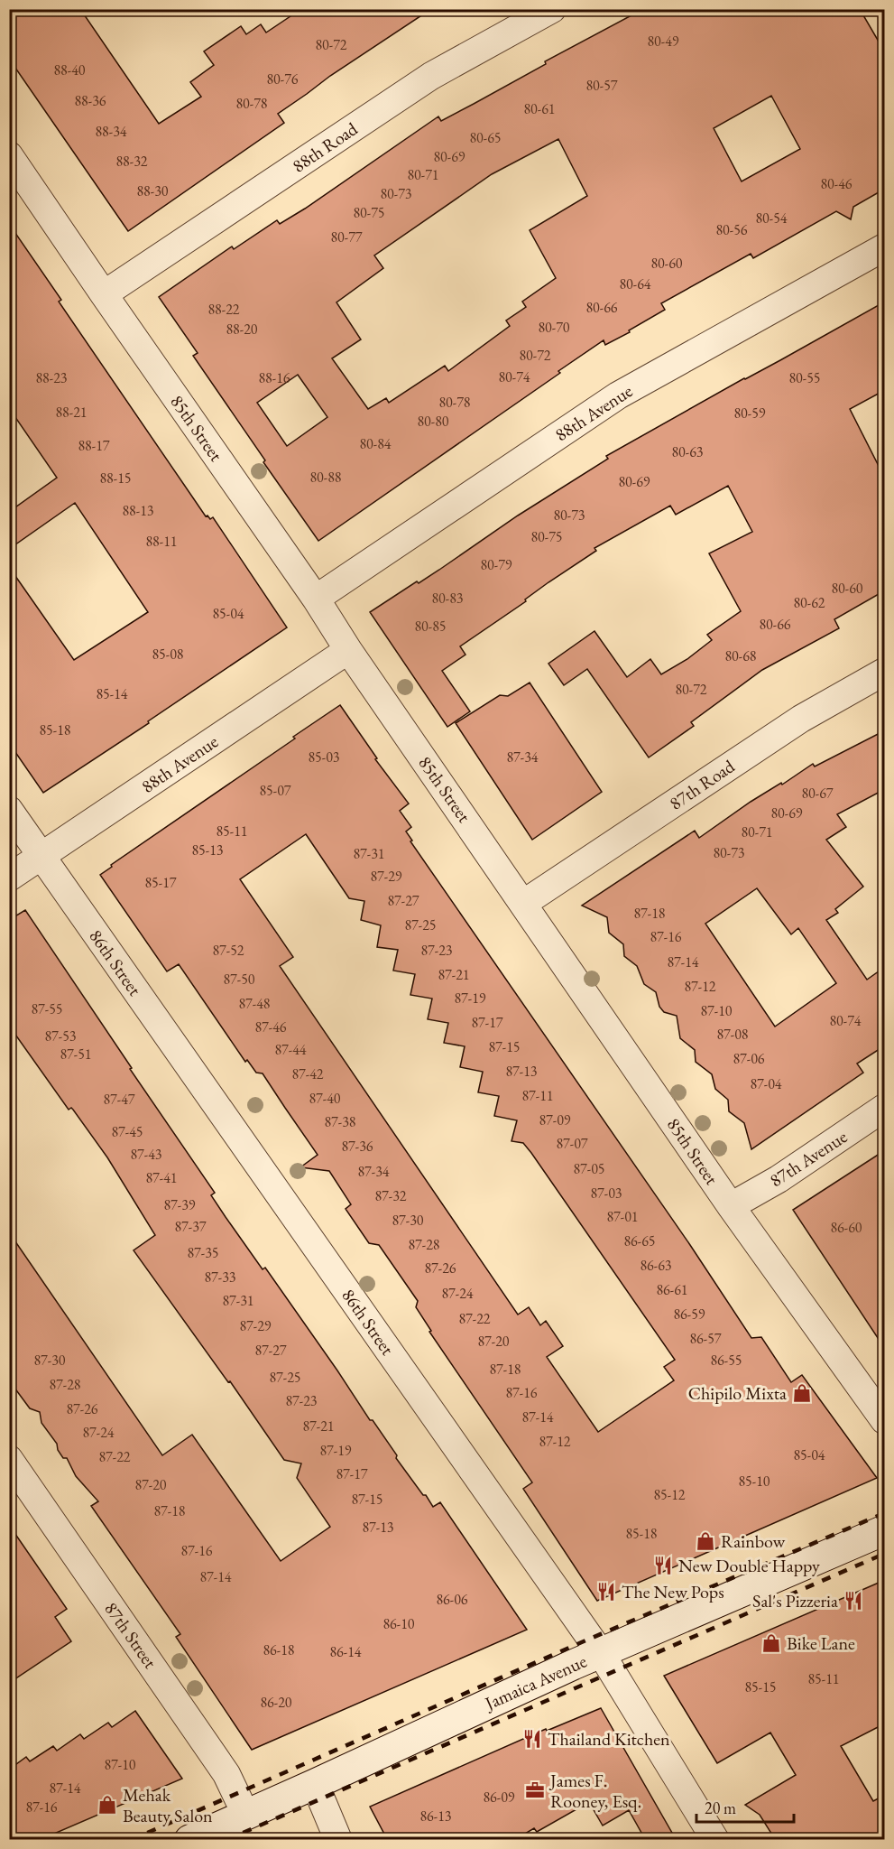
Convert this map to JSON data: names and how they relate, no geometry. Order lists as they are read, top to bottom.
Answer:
{
  "streets": {
    "main road": ["Jamaica Avenue"],
    "street": [
      "88th Road",
      "88th Avenue",
      "85th Street",
      "87th Road",
      "86th Street",
      "87th Avenue",
      "87th Street"
    ]
  },
  "crossings": [
    ["88th Road", "85th Street"],
    ["88th Avenue", "85th Street"],
    ["88th Avenue", "86th Street"],
    ["85th Street", "87th Road"],
    ["85th Street", "87th Avenue"],
    ["86th Street", "Jamaica Avenue"],
    ["87th Street", "Jamaica Avenue"]
  ],
  "places": {
    "shop": [
      "Chipilo Mixta",
      "Rainbow",
      "Bike Lane",
      "Mehak Beauty Salon"
    ],
    "restaurant": [
      "New Double Happy",
      "The New Pops",
      "Sal's Pizzeria",
      "Thailand Kitchen"
    ],
    "office": ["James F. Rooney, Esq."]
  },
  "house_numbers": [
    "80-49",
    "80-72",
    "88-40",
    "80-76",
    "80-57",
    "88-36",
    "80-78",
    "80-61",
    "88-34",
    "80-65",
    "80-69",
    "88-32",
    "80-71",
    "80-46",
    "88-30",
    "80-73",
    "80-75",
    "80-54",
    "80-56",
    "80-77",
    "80-60",
    "80-64",
    "80-66",
    "88-22",
    "80-70",
    "88-20",
    "80-72",
    "80-74",
    "88-23",
    "88-16",
    "80-55",
    "80-78",
    "88-21",
    "80-59",
    "80-80",
    "80-84",
    "88-17",
    "80-63",
    "80-88",
    "88-15",
    "80-69",
    "88-13",
    "80-73",
    "80-75",
    "88-11",
    "80-79",
    "80-60",
    "80-83",
    "80-62",
    "85-04",
    "80-66",
    "80-85",
    "85-08",
    "80-68",
    "80-72",
    "85-14",
    "85-18",
    "85-03",
    "87-34",
    "85-07",
    "80-67",
    "80-69",
    "85-11",
    "80-71",
    "85-13",
    "80-73",
    "87-31",
    "87-29",
    "85-17",
    "87-27",
    "87-18",
    "87-25",
    "87-16",
    "87-52",
    "87-23",
    "87-14",
    "87-21",
    "87-50",
    "87-12",
    "87-19",
    "87-48",
    "87-55",
    "87-10",
    "80-74",
    "87-17",
    "87-46",
    "87-08",
    "87-53",
    "87-15",
    "87-44",
    "87-51",
    "87-06",
    "87-13",
    "87-42",
    "87-04",
    "87-11",
    "87-40",
    "87-47",
    "87-09",
    "87-38",
    "87-45",
    "87-07",
    "87-36",
    "87-43",
    "87-05",
    "87-34",
    "87-41",
    "87-03",
    "87-32",
    "87-39",
    "87-01",
    "87-30",
    "87-37",
    "86-60",
    "86-65",
    "87-28",
    "87-35",
    "86-63",
    "87-26",
    "87-33",
    "86-61",
    "87-24",
    "87-31",
    "86-59",
    "87-22",
    "87-29",
    "86-57",
    "87-20",
    "87-27",
    "87-30",
    "86-55",
    "87-18",
    "87-25",
    "87-28",
    "87-16",
    "87-23",
    "87-26",
    "87-14",
    "87-21",
    "87-24",
    "87-12",
    "87-19",
    "85-04",
    "87-22",
    "87-17",
    "85-10",
    "87-20",
    "85-12",
    "87-15",
    "87-18",
    "87-13",
    "85-18",
    "87-16",
    "87-14",
    "86-06",
    "86-10",
    "86-18",
    "86-14",
    "85-11",
    "85-15",
    "86-20",
    "87-10",
    "87-14",
    "86-09",
    "87-16",
    "86-13"
  ],
  "scale_bar": "20 m"
}
